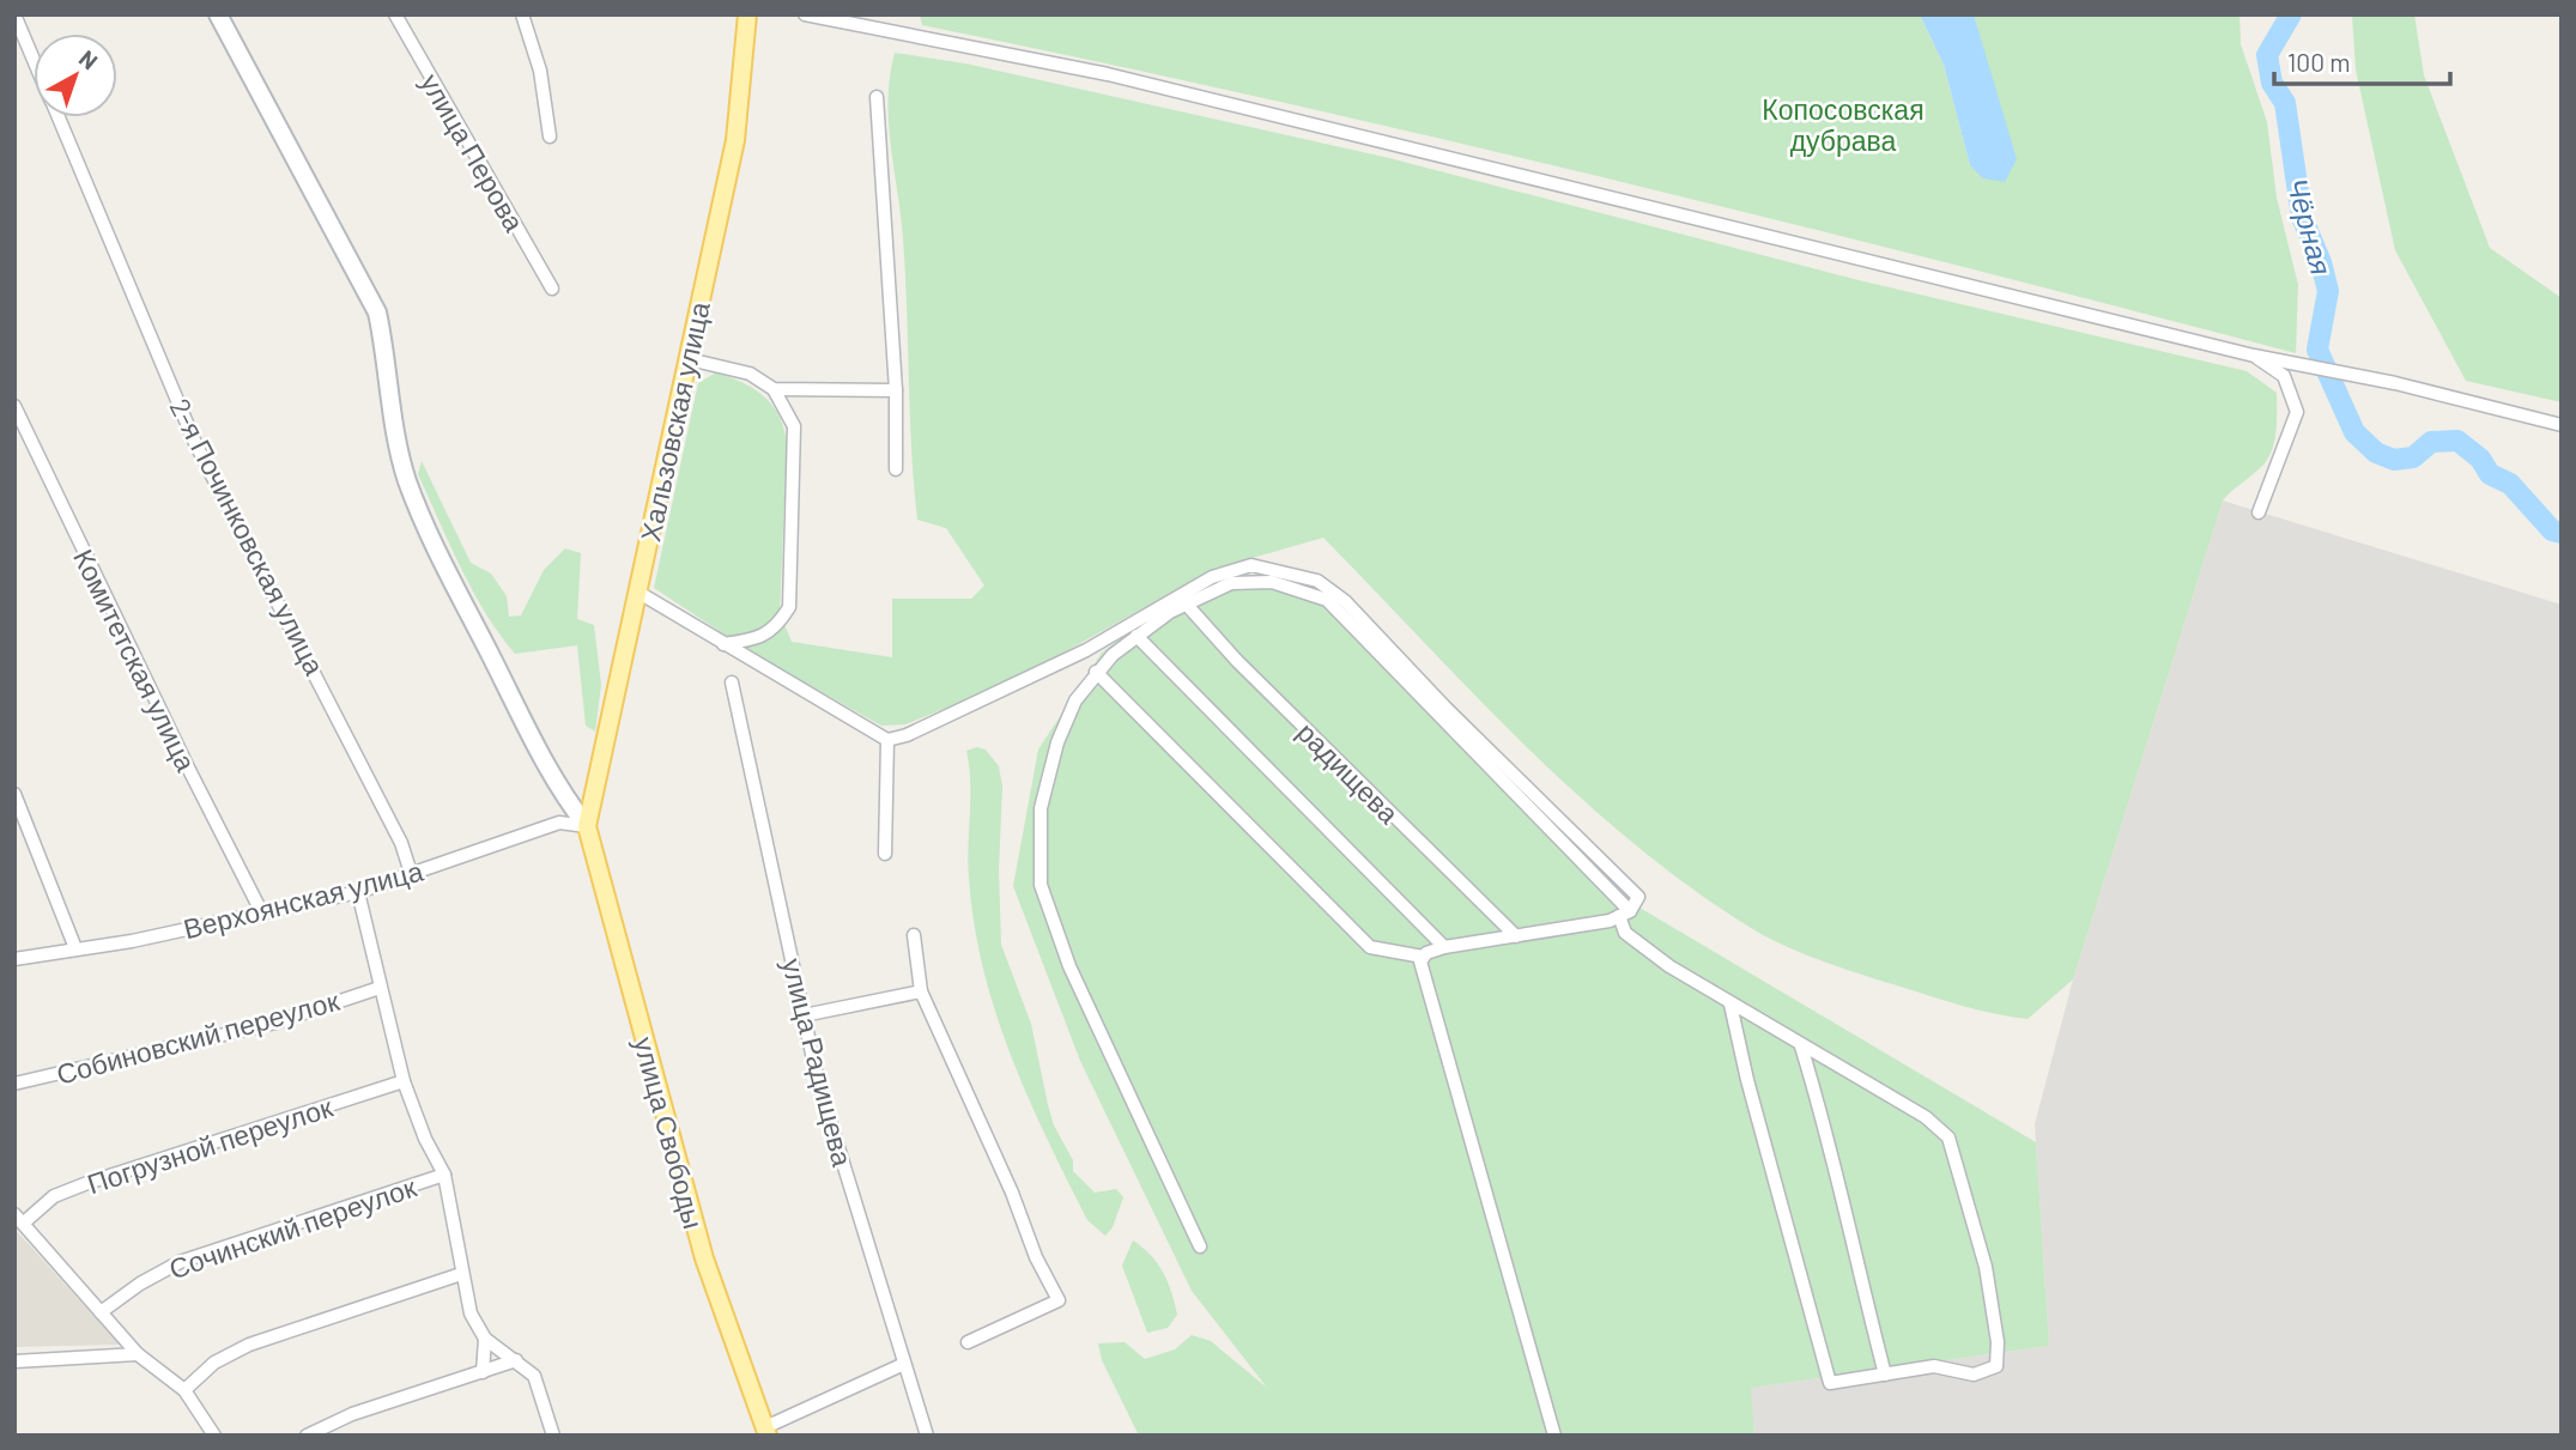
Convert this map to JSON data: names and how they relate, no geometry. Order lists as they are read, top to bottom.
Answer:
{
  "streets": {
    "main road": ["Хальзовская улица", "улица Свободы"],
    "street": [
      "улица Перова",
      "2-я Починковская улица",
      "Комитетская улица",
      "радищева",
      "Верхоянская улица",
      "Собиновский переулок",
      "улица Радищева",
      "Погрузной переулок",
      "Сочинский переулок"
    ]
  },
  "crossings": [
    ["Хальзовская улица", "Верхоянская улица"],
    ["Хальзовская улица", "улица Свободы"],
    ["2-я Починковская улица", "Верхоянская улица"],
    ["Комитетская улица", "Верхоянская улица"],
    ["Верхоянская улица", "улица Свободы"]
  ],
  "water": ["Чёрная"],
  "parks": ["Копосовская дубрава"],
  "scale_bar": "100 m",
  "north": "top right"
}
